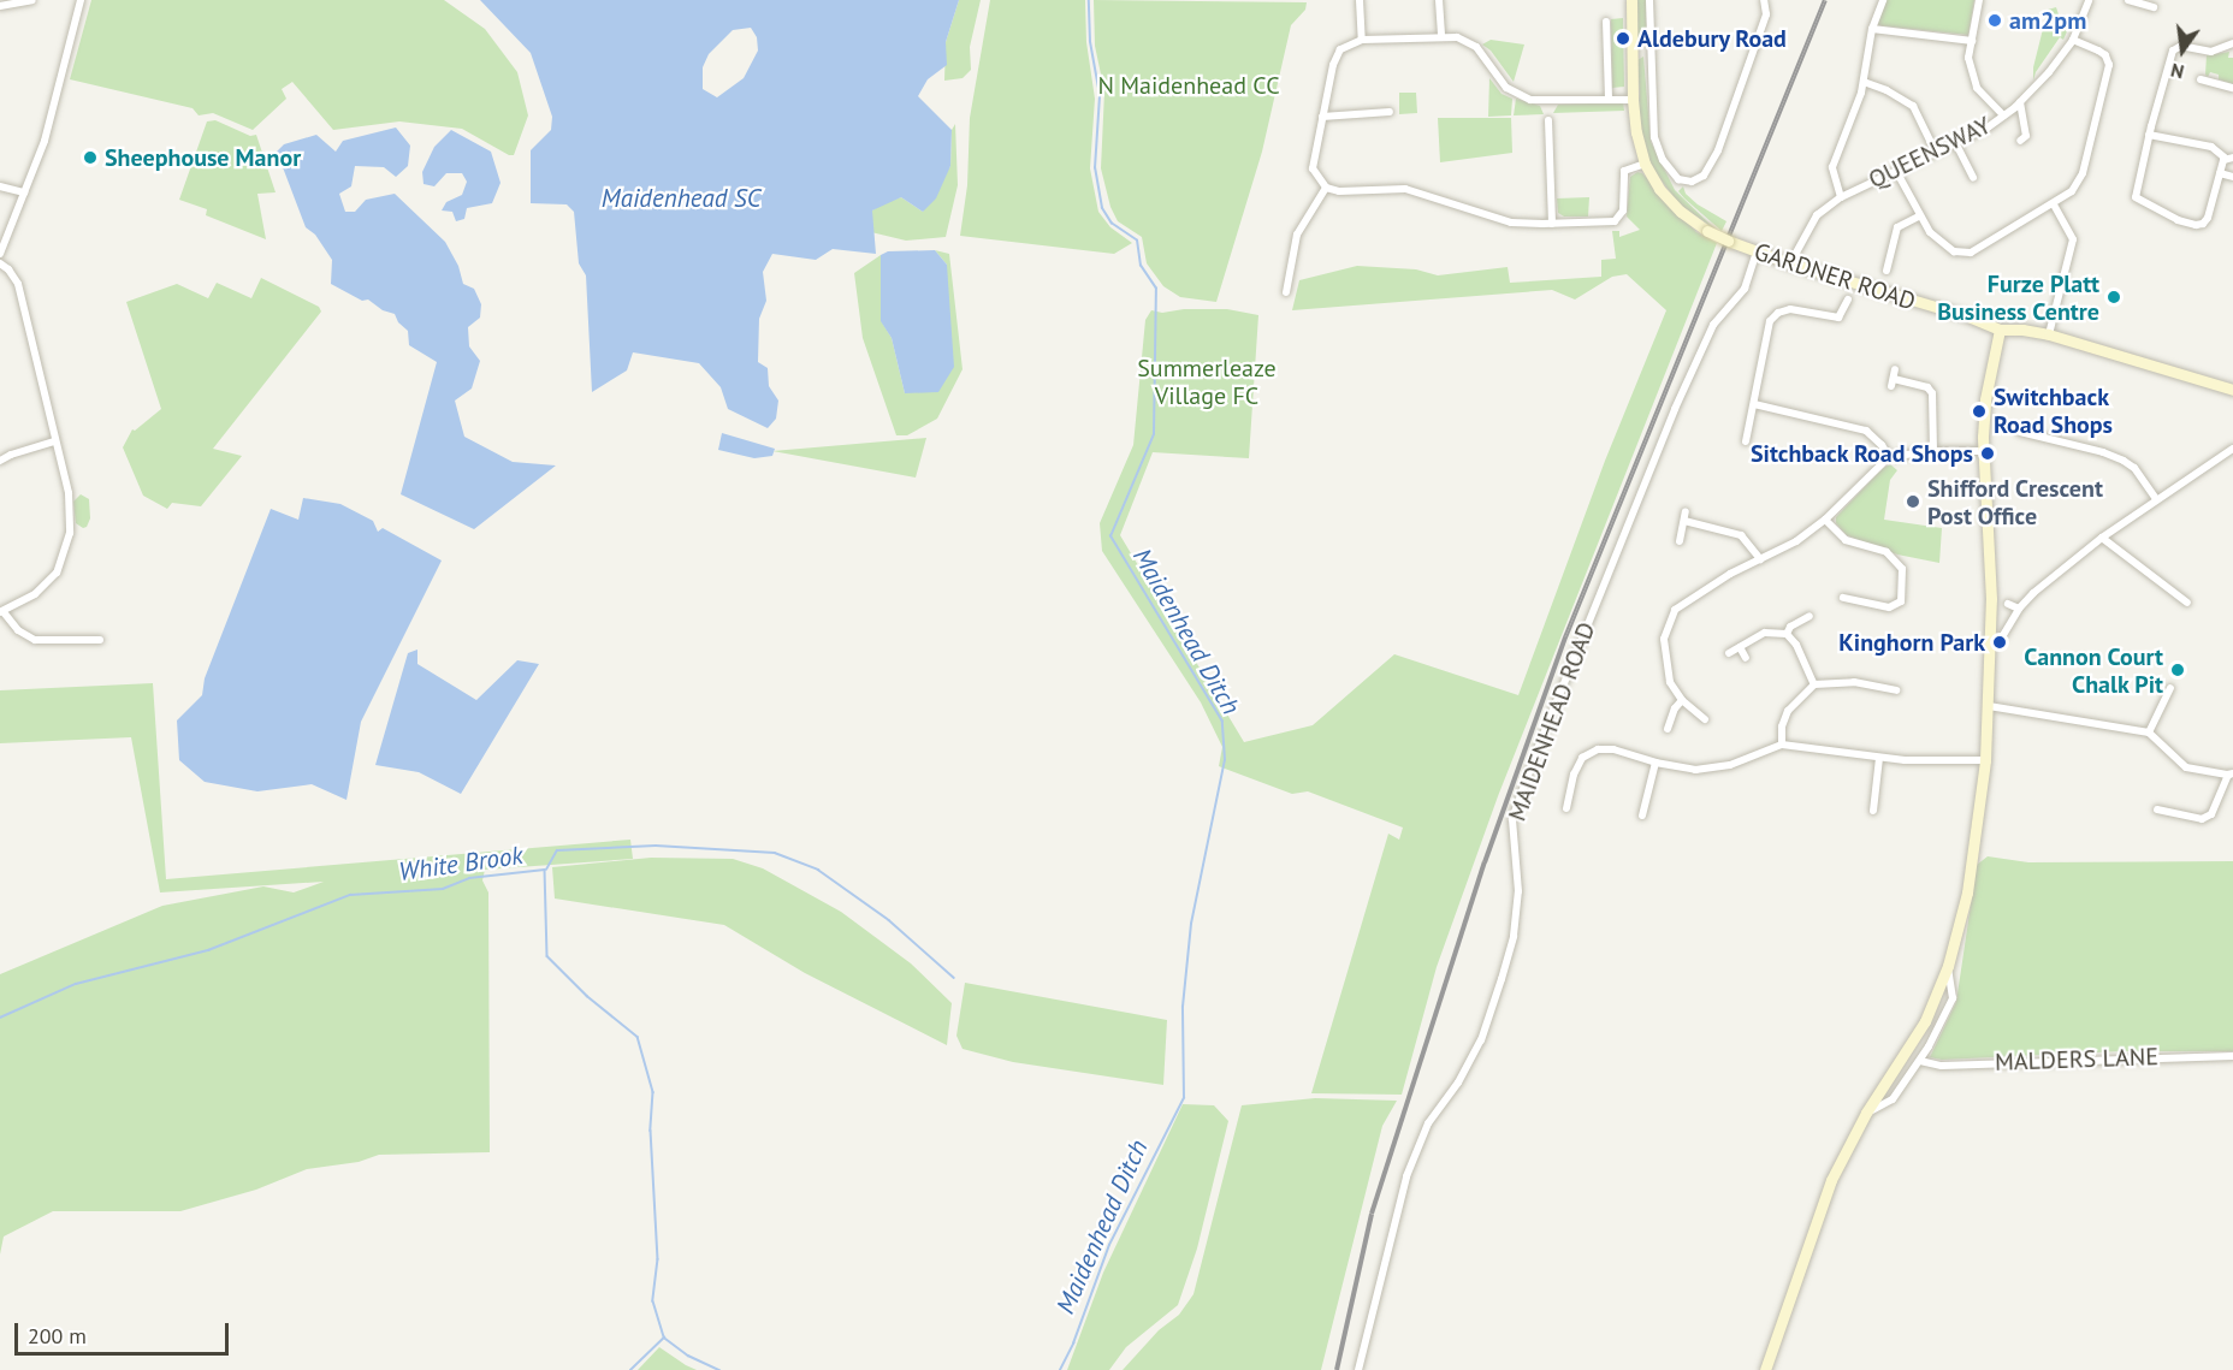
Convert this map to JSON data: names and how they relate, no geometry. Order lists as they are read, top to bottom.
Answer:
{
  "streets": {
    "main road": ["GARDNER ROAD"],
    "street": ["QUEENSWAY", "MAIDENHEAD ROAD", "MALDERS LANE"]
  },
  "crossings": [
    ["QUEENSWAY", "GARDNER ROAD"],
    ["GARDNER ROAD", "MAIDENHEAD ROAD"]
  ],
  "water": ["Maidenhead SC", "Maidenhead Ditch", "White Brook"],
  "parks": ["N Maidenhead CC", "Summerleaze Village FC"],
  "places": [
    "am2pm",
    "Aldebury Road",
    "Sheephouse Manor",
    "Furze Platt Business Centre",
    "Switchback Road Shops",
    "Sitchback Road Shops",
    "Shifford Crescent Post Office",
    "Kinghorn Park",
    "Cannon Court Chalk Pit"
  ],
  "scale_bar": "200 m",
  "north": "bottom"
}
